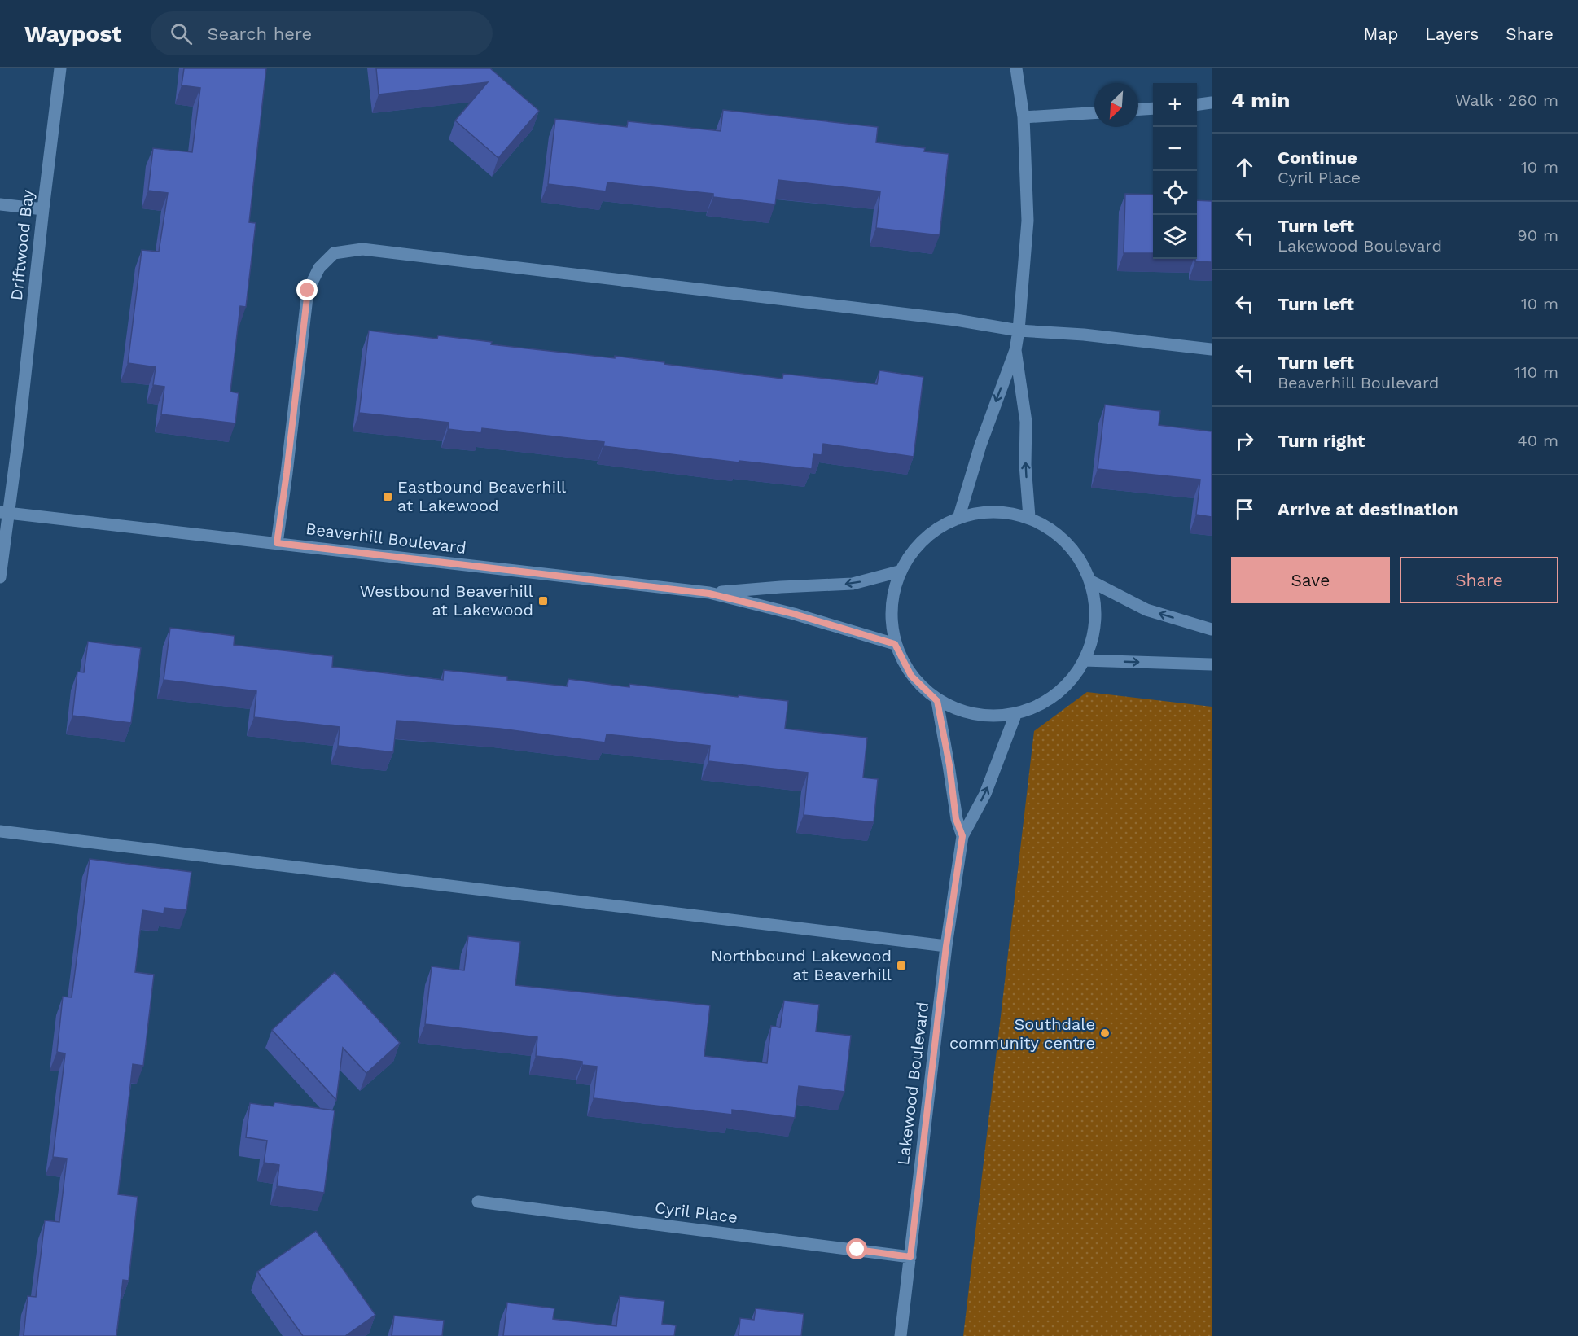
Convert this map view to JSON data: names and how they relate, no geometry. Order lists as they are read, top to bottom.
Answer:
{
  "streets": {
    "street": [
      "Driftwood Bay",
      "Beaverhill Boulevard",
      "Lakewood Boulevard",
      "Cyril Place"
    ]
  },
  "crossings": [
    ["Driftwood Bay", "Beaverhill Boulevard"],
    ["Lakewood Boulevard", "Cyril Place"]
  ],
  "places": {
    "transit": ["Eastbound Beaverhill at Lakewood", "Westbound Beaverhill at Lakewood", "Northbound Lakewood at Beaverhill"],
    "other": ["Southdale community centre"]
  },
  "north": "bottom left",
  "page": {
    "header": "Waypost",
    "search": "Search here",
    "nav": ["Map", "Layers", "Share"],
    "heading": ["4 min", "Walk · 260 m"],
    "map_buttons": ["+", "−"],
    "list": [
      ["Continue", "Cyril Place", "10 m"],
      ["Turn left", "Lakewood Boulevard", "90 m"],
      ["Turn left", "10 m"],
      ["Turn left", "Beaverhill Boulevard", "110 m"],
      ["Turn right", "40 m"],
      "Arrive at destination"
    ],
    "buttons": ["Save", "Share"]
  }
}
